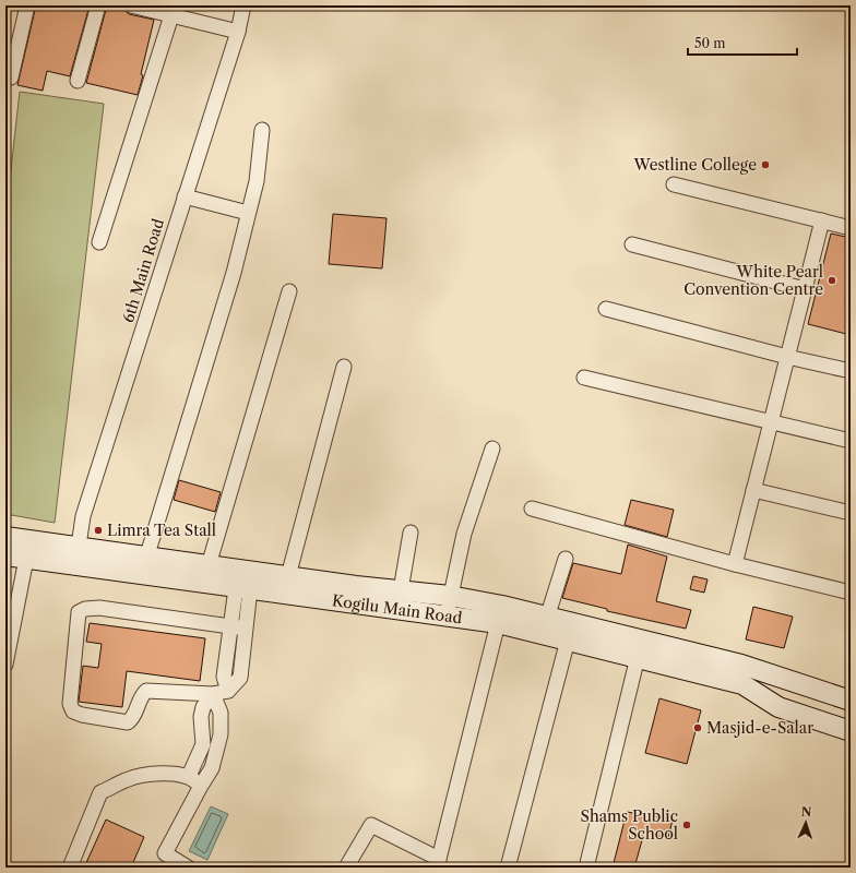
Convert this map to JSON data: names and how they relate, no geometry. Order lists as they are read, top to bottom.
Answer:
{
  "streets": {
    "main road": ["Kogilu Main Road"],
    "street": ["6th Main Road"]
  },
  "crossings": [
    ["6th Main Road", "Kogilu Main Road"]
  ],
  "places": [
    "Westline College",
    "White Pearl Convention Centre",
    "Limra Tea Stall",
    "Masjid-e-Salar",
    "Shams Public School"
  ],
  "scale_bar": "50 m",
  "north": "top"
}
